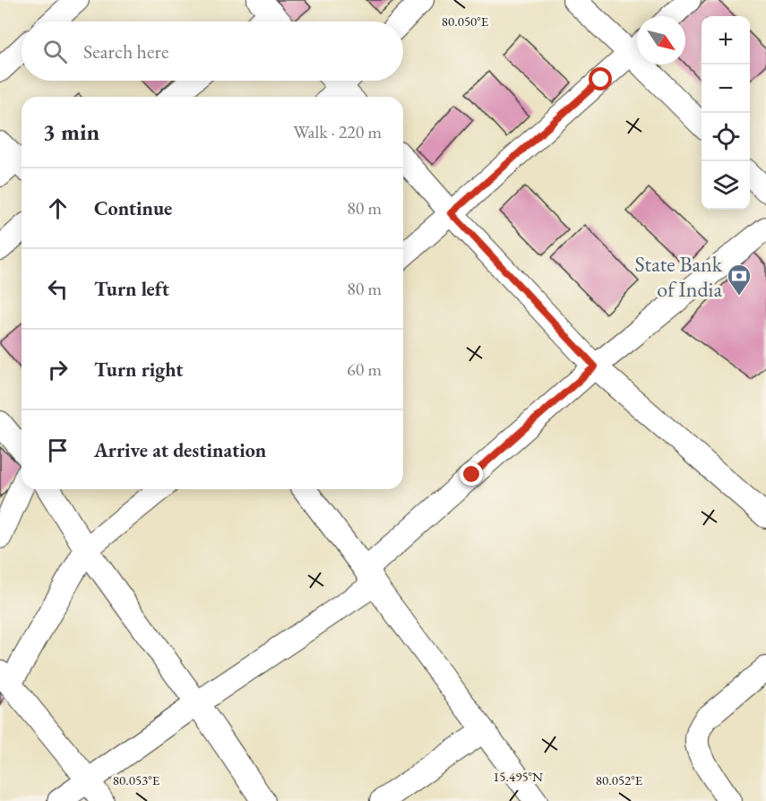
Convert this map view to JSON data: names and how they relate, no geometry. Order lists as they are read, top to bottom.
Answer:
{
  "places": {
    "bank": ["State Bank of India"]
  },
  "north": "bottom right",
  "page": {
    "map_buttons": ["+", "−"],
    "search": "Search here",
    "heading": ["3 min", "Walk · 220 m"],
    "list": [
      ["Continue", "80 m"],
      ["Turn left", "80 m"],
      ["Turn right", "60 m"],
      "Arrive at destination"
    ]
  },
  "coordinates": [
    "80.050°E",
    "15.495°N",
    "80.053°E",
    "80.052°E"
  ]
}
